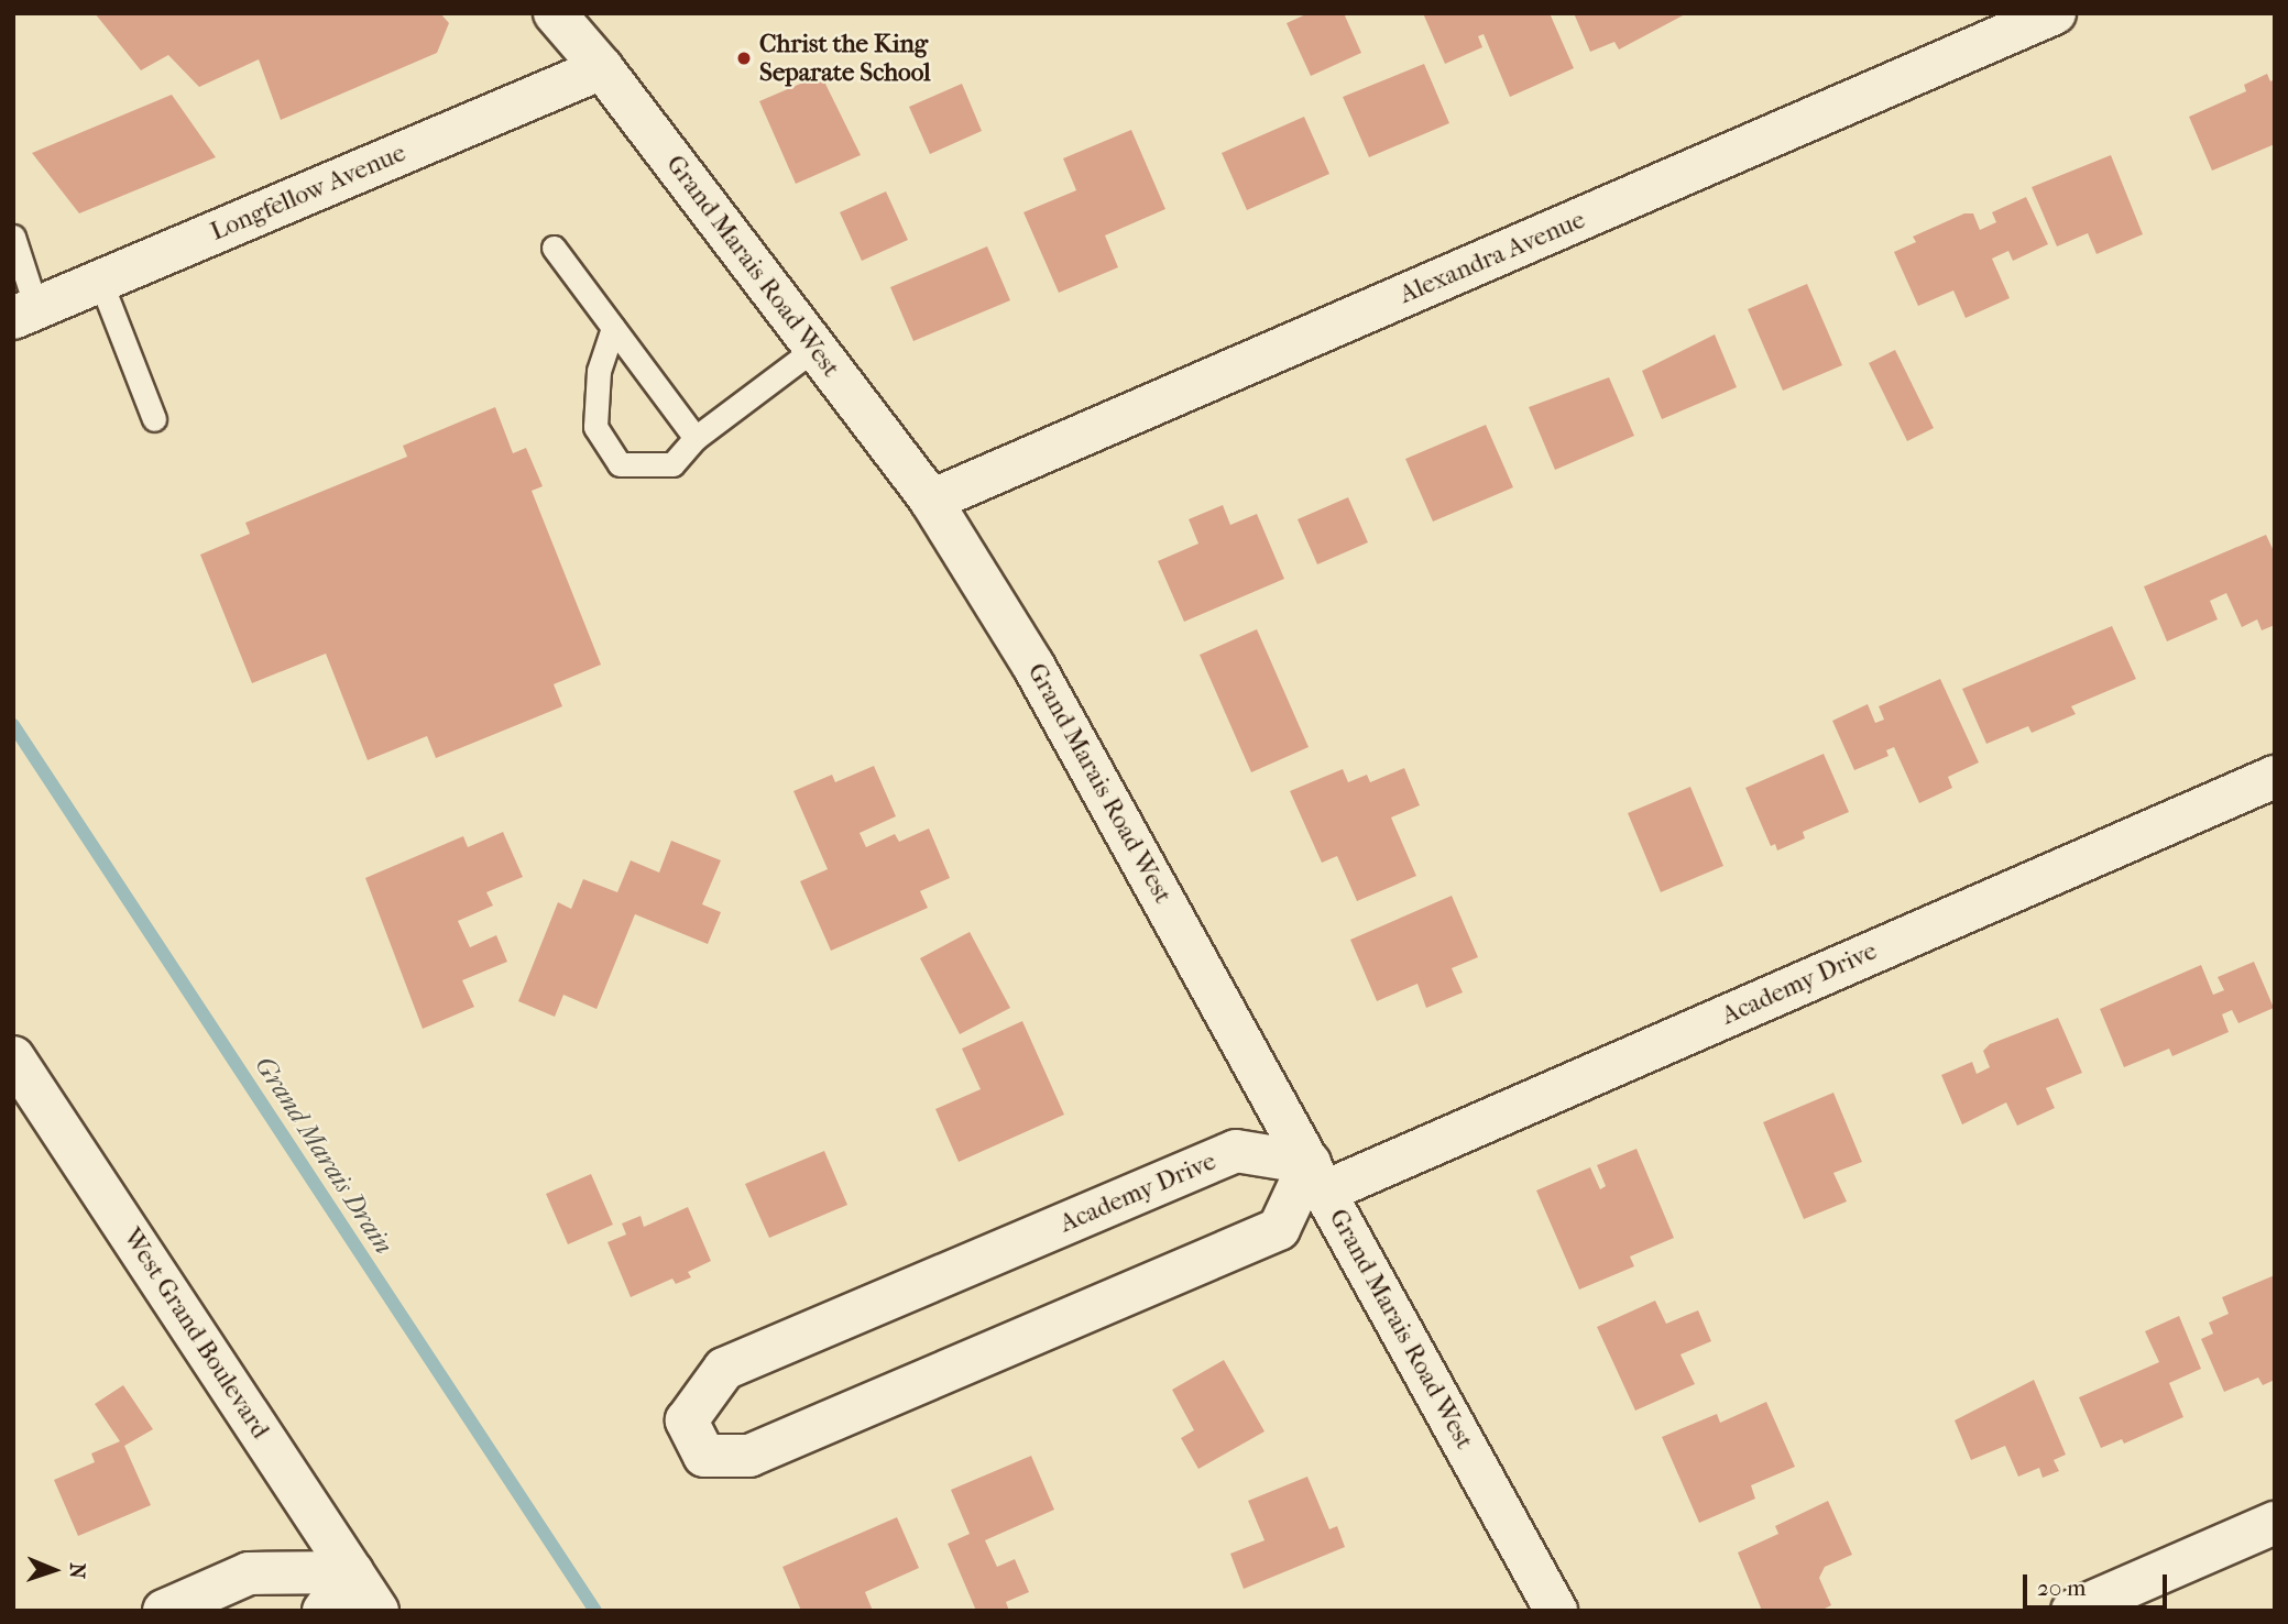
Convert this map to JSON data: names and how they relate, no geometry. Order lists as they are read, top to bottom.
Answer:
{
  "streets": {
    "street": [
      "Longfellow Avenue",
      "Alexandra Avenue",
      "Grand Marais Road West",
      "Academy Drive",
      "West Grand Boulevard"
    ]
  },
  "crossings": [
    ["Longfellow Avenue", "Grand Marais Road West"],
    ["Alexandra Avenue", "Grand Marais Road West"],
    ["Grand Marais Road West", "Academy Drive"]
  ],
  "water": ["Grand Marais Drain"],
  "places": ["Christ the King Separate School"],
  "scale_bar": "20 m",
  "north": "right"
}
